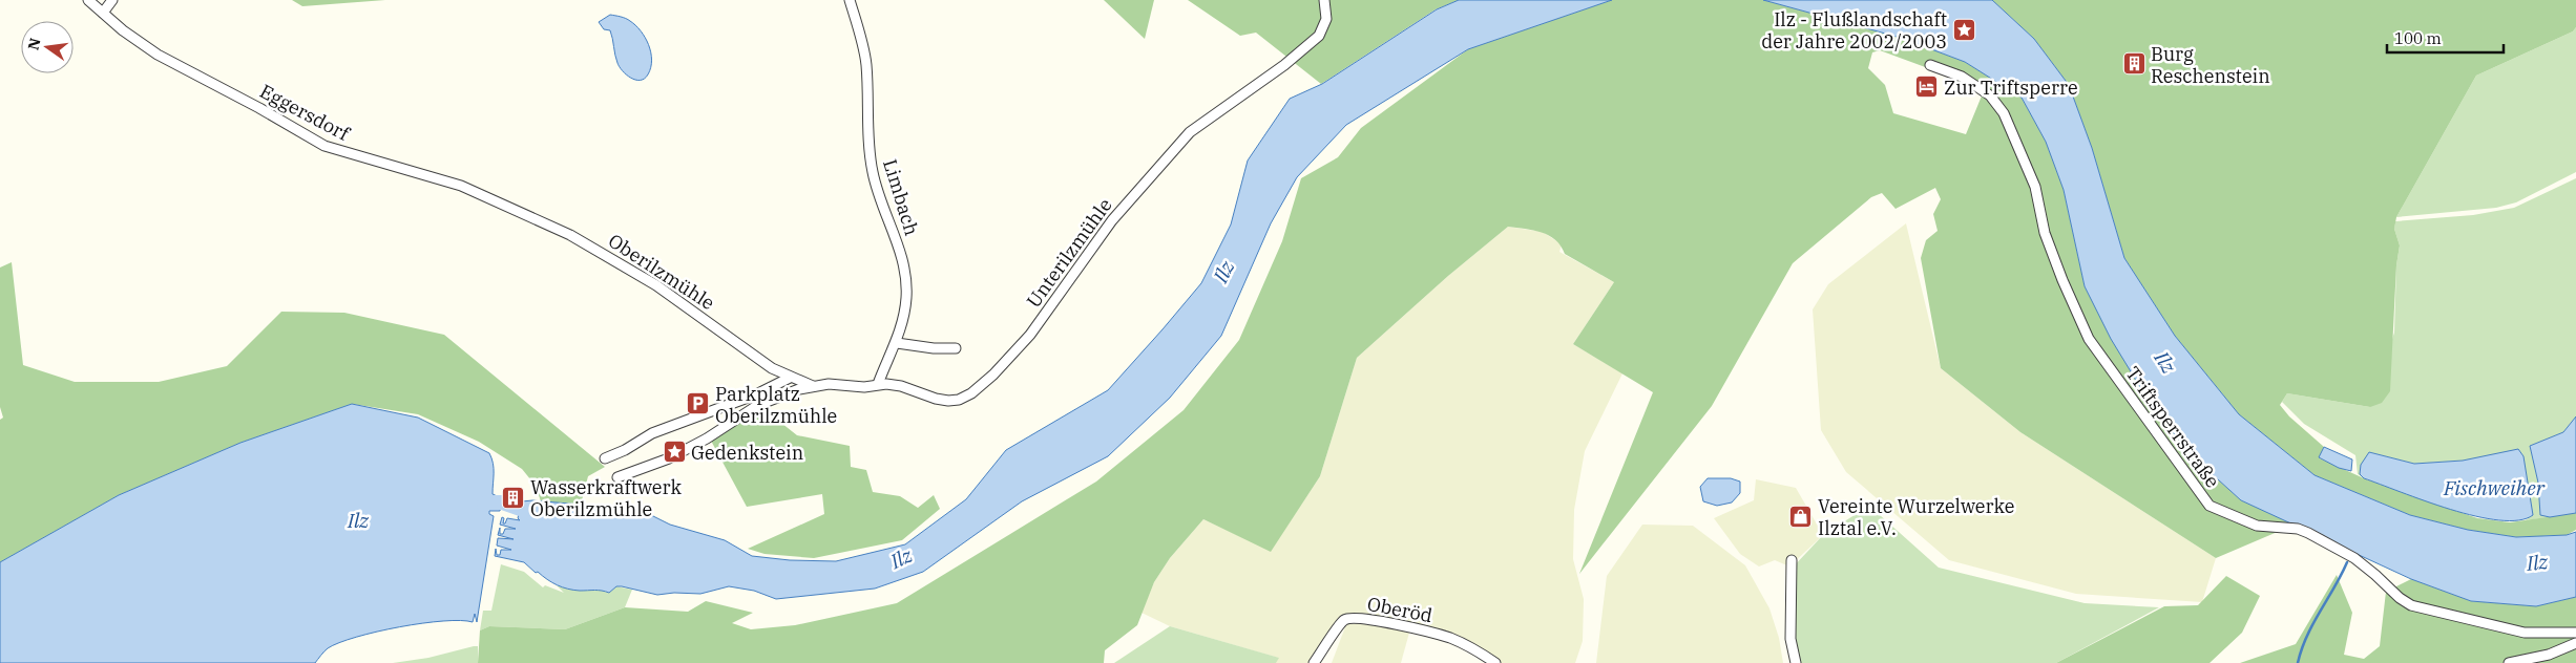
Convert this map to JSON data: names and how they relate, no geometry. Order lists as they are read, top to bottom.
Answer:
{
  "streets": {
    "street": [
      "Eggersdorf",
      "Limbach",
      "Unterilzmühle",
      "Oberilzmühle",
      "Triftsperrstraße",
      "Oberöd"
    ]
  },
  "crossings": [
    ["Eggersdorf", "Oberilzmühle"],
    ["Unterilzmühle", "Oberilzmühle"]
  ],
  "water": ["Ilz", "Fischweiher"],
  "places": {
    "place": ["Ilz - Flußlandschaft der Jahre 2002/2003", "Gedenkstein"],
    "building": ["Burg Reschenstein", "Wasserkraftwerk Oberilzmühle"],
    "hotel": ["Zur Triftsperre"],
    "parking": ["Parkplatz Oberilzmühle"],
    "shop": ["Vereinte Wurzelwerke Ilztal e.V."]
  },
  "scale_bar": "100 m",
  "north": "left"
}
